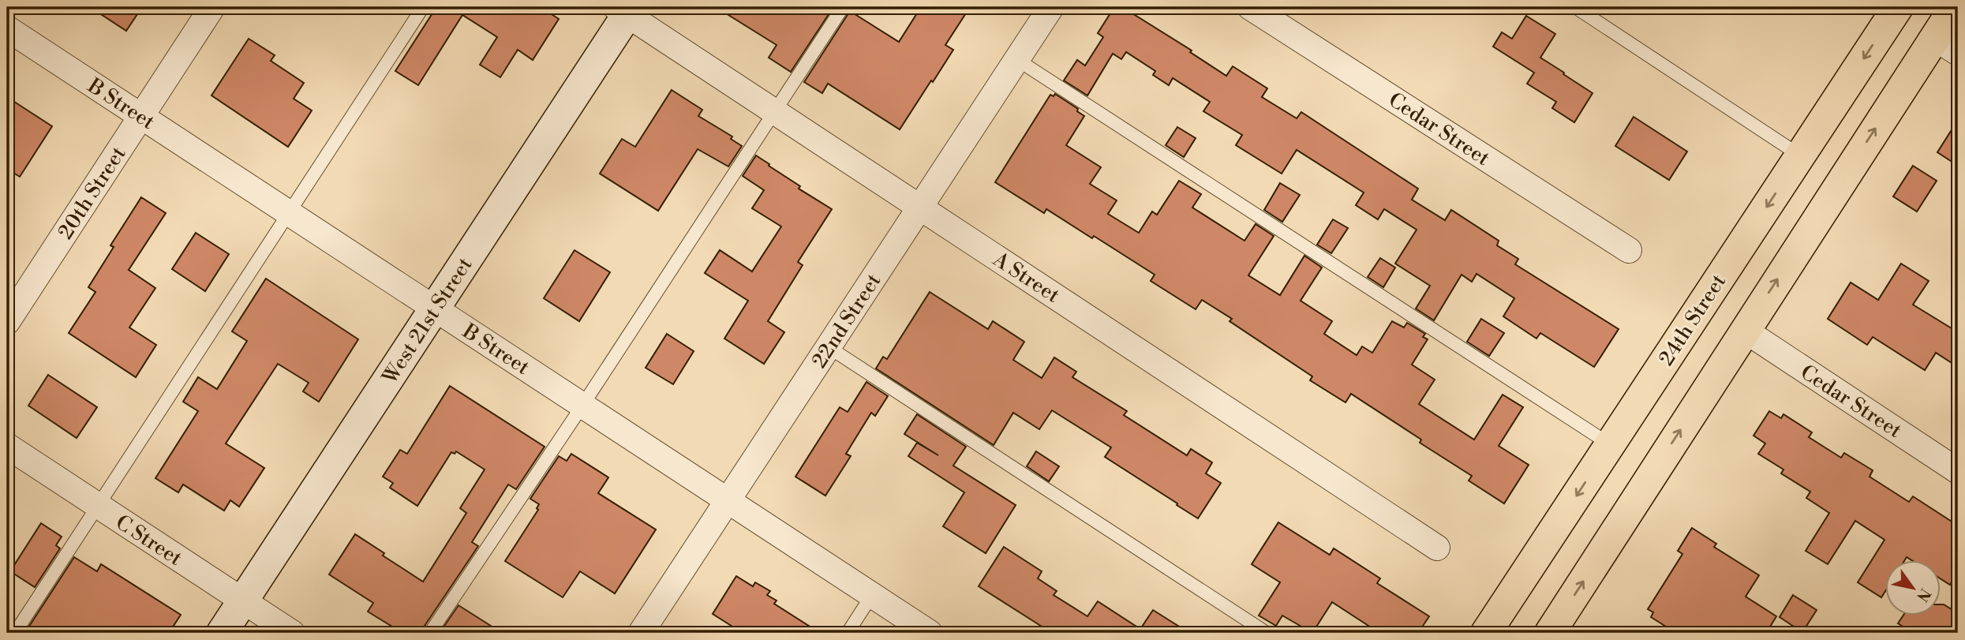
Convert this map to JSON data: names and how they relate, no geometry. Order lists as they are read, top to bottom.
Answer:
{
  "streets": {
    "main road": ["24th Street"],
    "street": [
      "B Street",
      "Cedar Street",
      "20th Street",
      "A Street",
      "West 21st Street",
      "22nd Street",
      "C Street"
    ]
  },
  "crossings": [
    ["B Street", "20th Street"],
    ["B Street", "West 21st Street"],
    ["B Street", "22nd Street"],
    ["A Street", "West 21st Street"],
    ["A Street", "22nd Street"],
    ["West 21st Street", "C Street"]
  ],
  "north": "bottom right"
}
